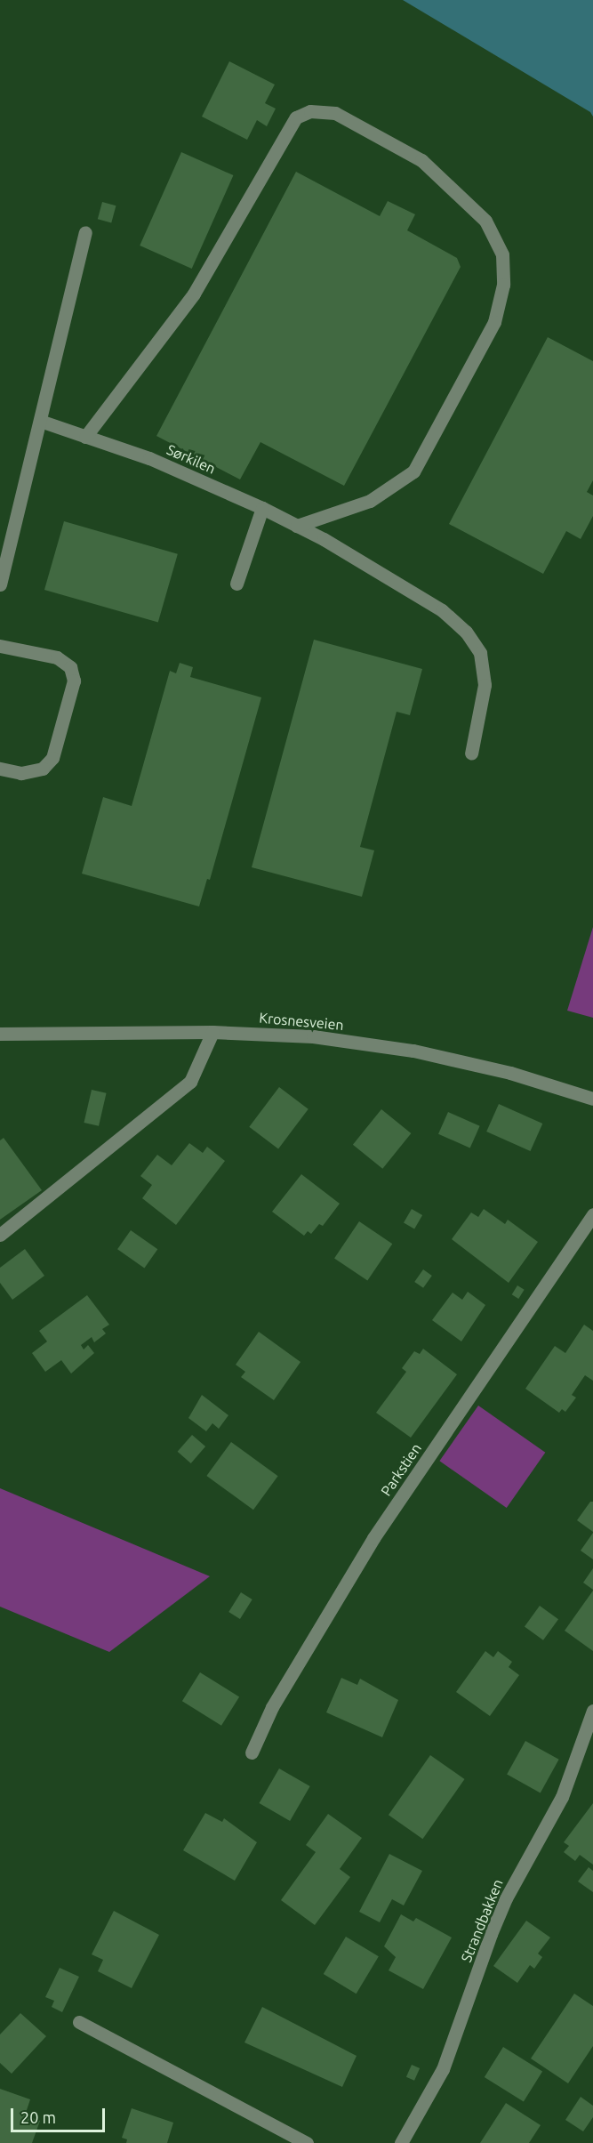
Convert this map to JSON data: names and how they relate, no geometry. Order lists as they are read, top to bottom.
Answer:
{
  "streets": {
    "street": [
      "Sørkilen",
      "Krosnesveien",
      "Parkstien",
      "Strandbakken"
    ]
  },
  "scale_bar": "20 m"
}
